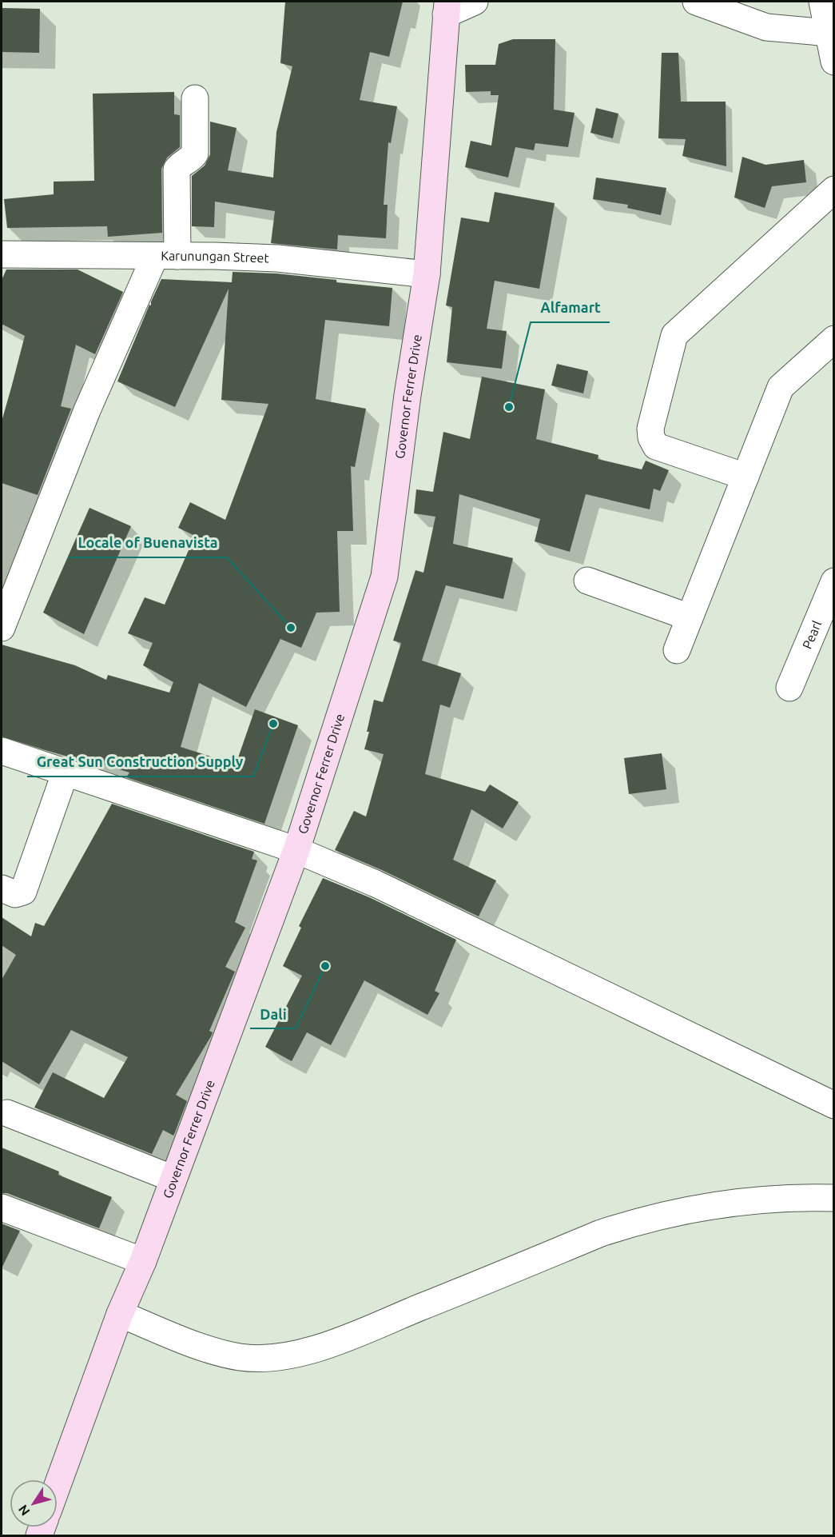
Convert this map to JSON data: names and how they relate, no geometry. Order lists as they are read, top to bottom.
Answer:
{
  "streets": {
    "main road": ["Governor Ferrer Drive"],
    "street": ["Karunungan Street", "Pearl"]
  },
  "crossings": [
    ["Karunungan Street", "Governor Ferrer Drive"]
  ],
  "places": [
    "Alfamart",
    "Locale of Buenavista",
    "Great Sun Construction Supply",
    "Dali"
  ],
  "north": "bottom left"
}
